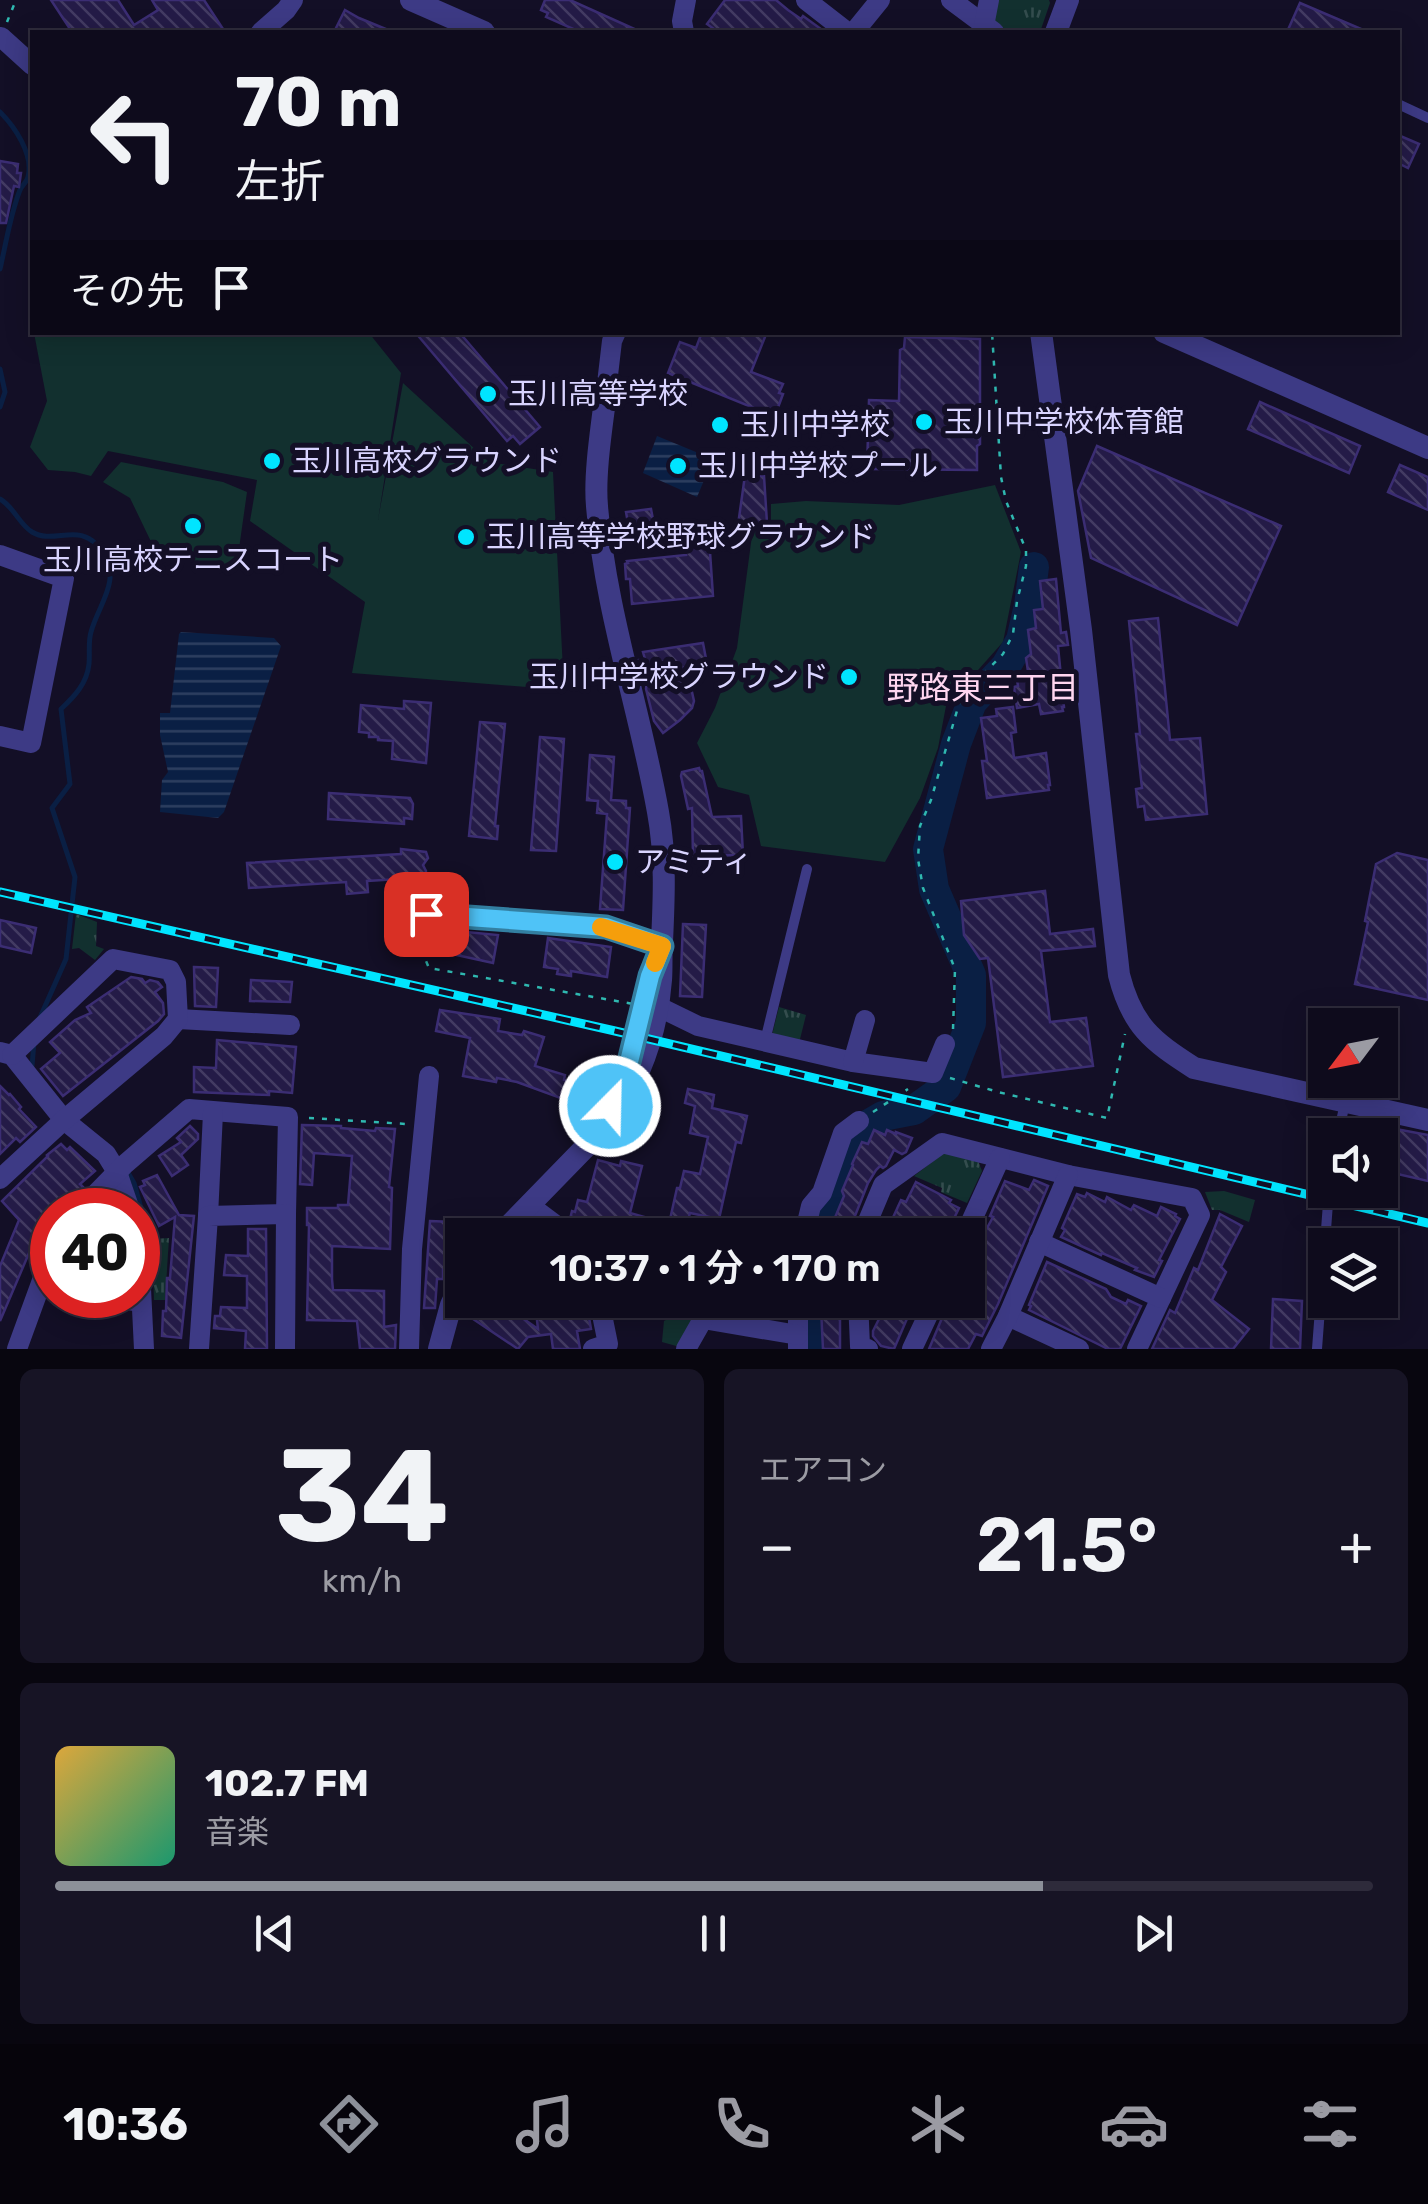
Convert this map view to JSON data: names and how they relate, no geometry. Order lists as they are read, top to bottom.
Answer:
{
  "districts": ["野路東三丁目"],
  "places": [
    "玉川高等学校",
    "玉川中学校体育館",
    "玉川中学校",
    "玉川高校グラウンド",
    "玉川中学校プール",
    "玉川高校テニスコート",
    "玉川高等学校野球グラウンド",
    "玉川中学校グラウンド",
    "アミティ"
  ],
  "north": "bottom left",
  "page": {
    "turn": ["70 m", "左折"],
    "then": "その先",
    "limit": "40",
    "trip": "10:37 · 1 分 · 170 m",
    "tile": [
      ["34", "km/h"],
      "エアコン"
    ],
    "heat": ["−", "21.5°", "+"],
    "song": ["102.7 FM", "音楽"],
    "tabs": "10:36"
  }
}
